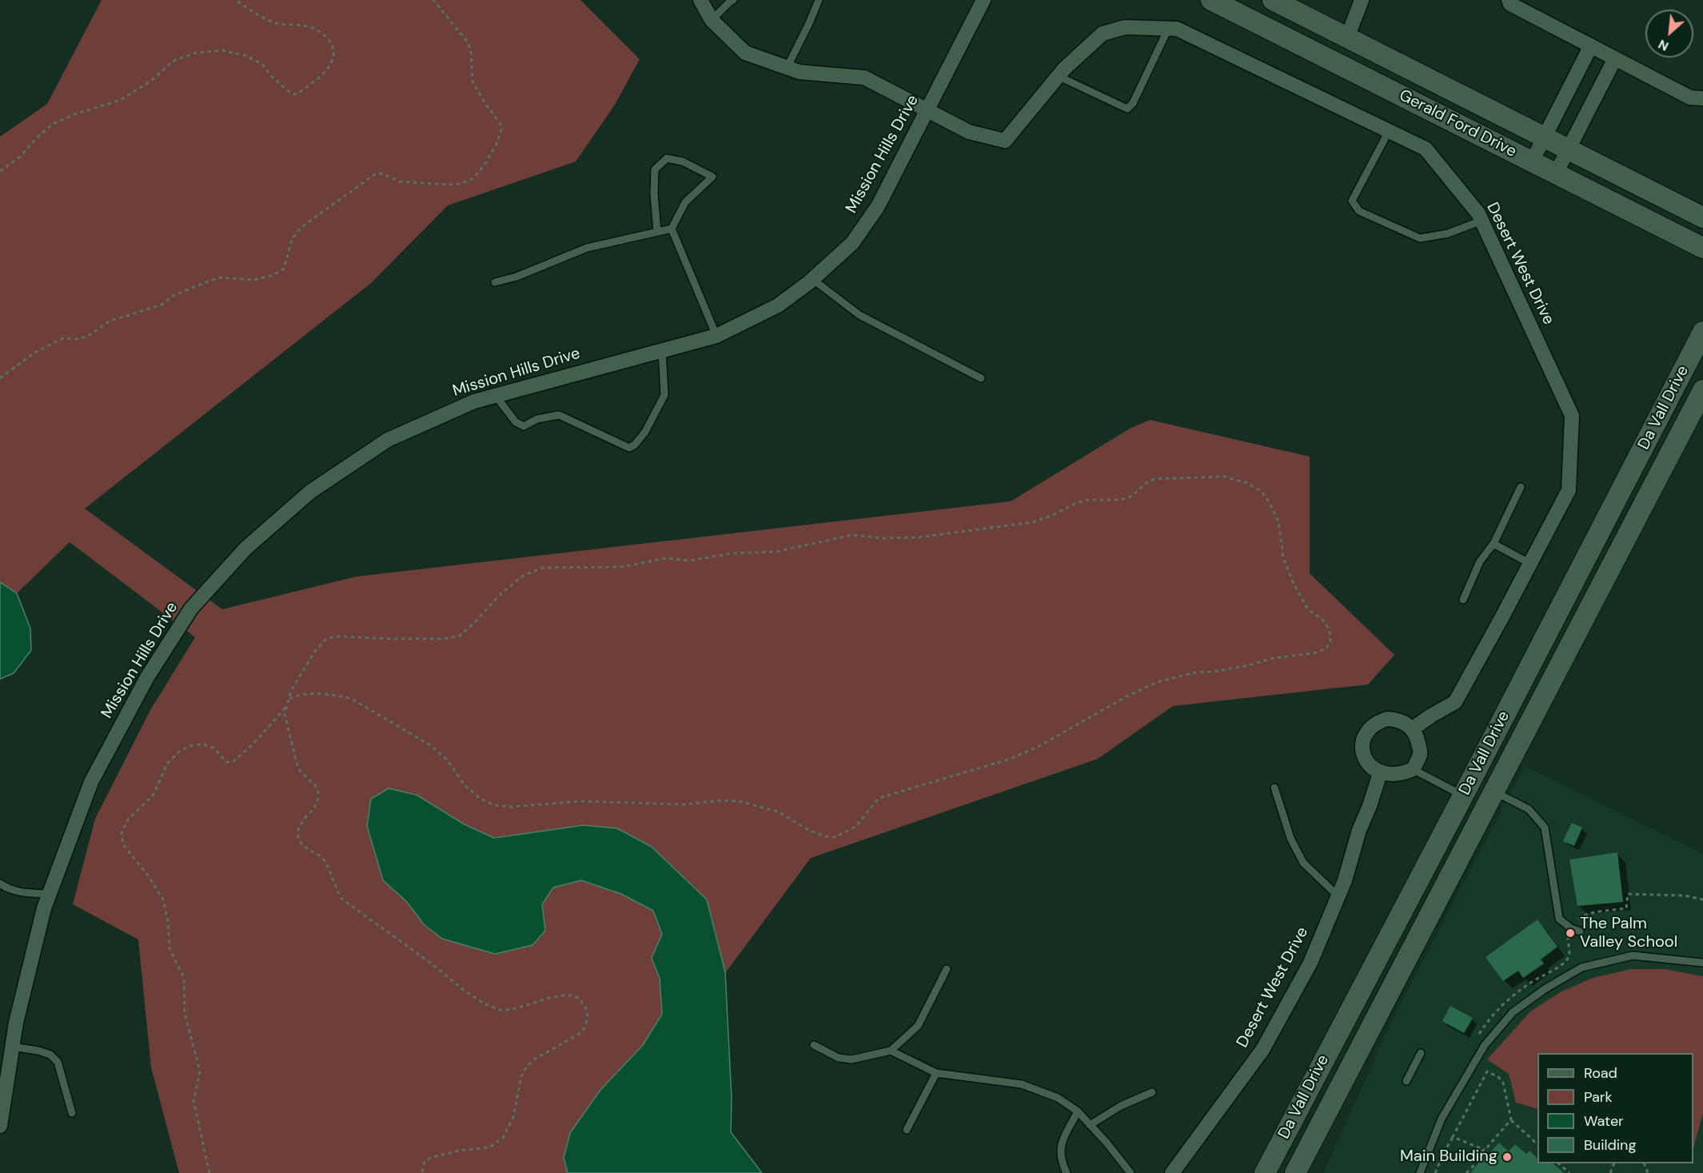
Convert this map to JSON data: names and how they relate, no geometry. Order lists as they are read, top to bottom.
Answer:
{
  "streets": {
    "main road": ["Gerald Ford Drive", "Da Vall Drive"],
    "street": ["Mission Hills Drive", "Desert West Drive"]
  },
  "crossings": [
    ["Mission Hills Drive", "Desert West Drive"]
  ],
  "places": ["The Palm Valley School", "Main Building"],
  "legend": [
    "Road",
    "Park",
    "Water",
    "Building"
  ],
  "north": "bottom left"
}
